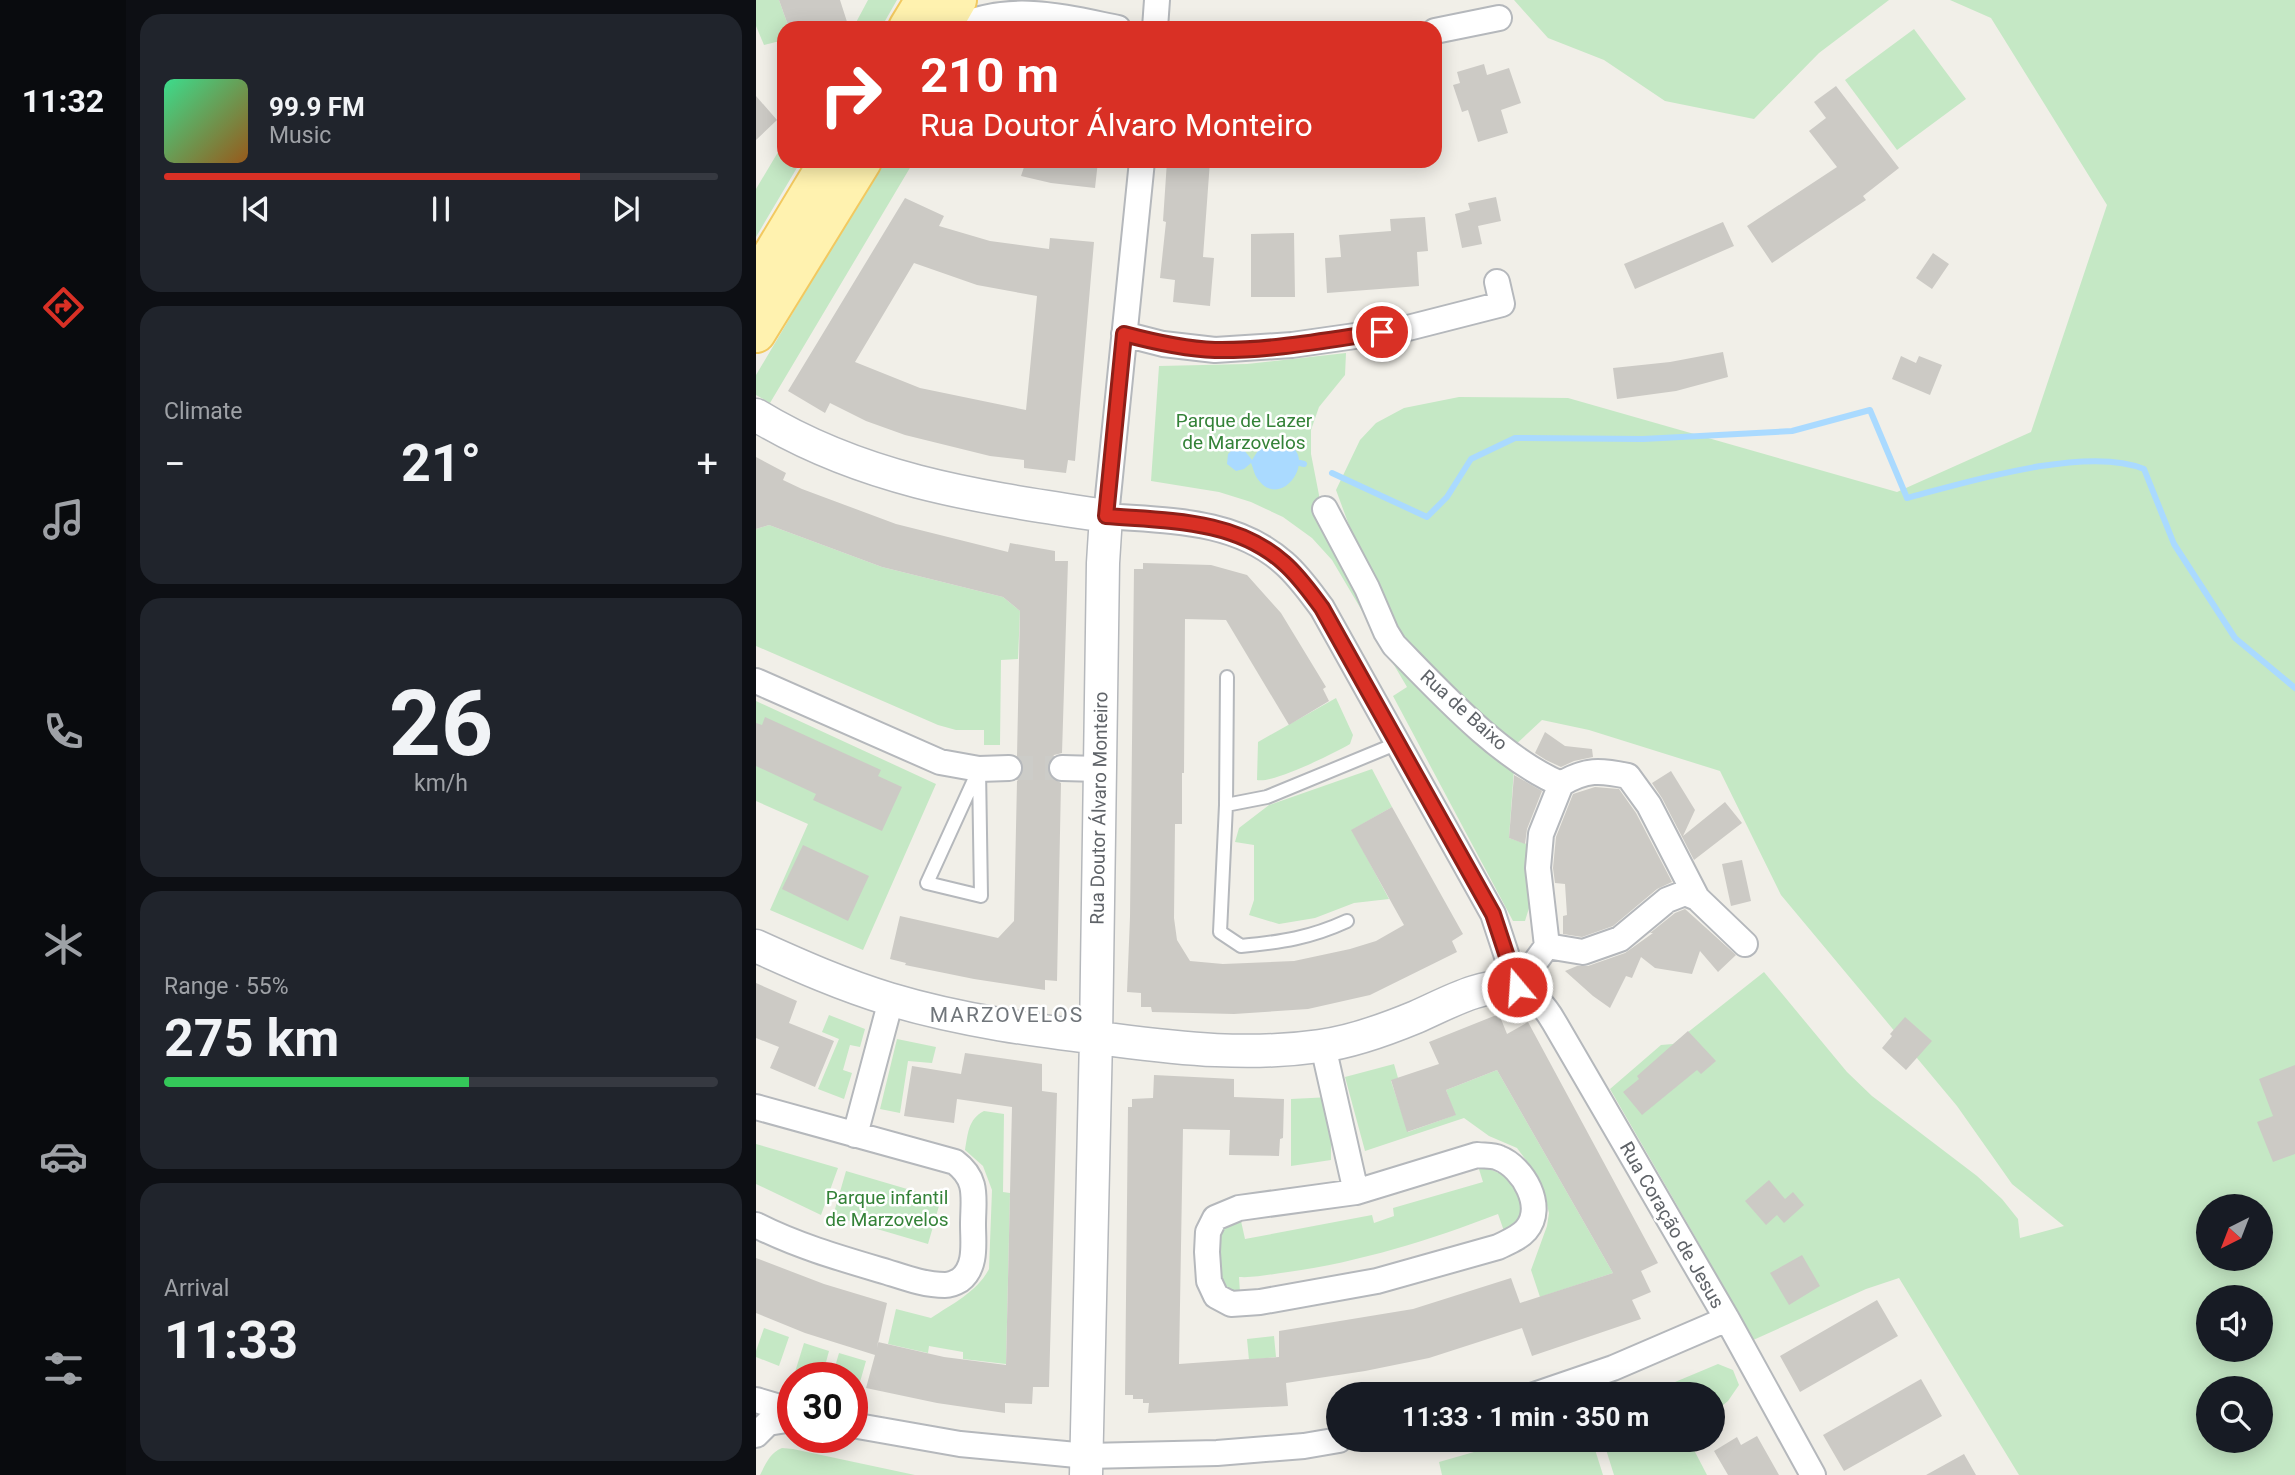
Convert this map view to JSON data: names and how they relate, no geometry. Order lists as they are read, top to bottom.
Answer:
{
  "streets": {
    "street": ["Rua de Baixo", "Rua Doutor Álvaro Monteiro", "Rua Coração de Jesus"]
  },
  "districts": ["MARZOVELOS"],
  "parks": ["Parque de Lazer de Marzovelos", "Parque infantil de Marzovelos"],
  "north": "bottom left",
  "page": {
    "tabs": "11:32",
    "turn": ["210 m", "Rua Doutor Álvaro Monteiro"],
    "song": ["99.9 FM", "Music"],
    "tile": [
      "Climate",
      ["26", "km/h"],
      ["Range · 55%", "275 km"],
      ["Arrival", "11:33"]
    ],
    "heat": ["−", "21°", "+"],
    "limit": "30",
    "trip": "11:33 · 1 min · 350 m"
  }
}
